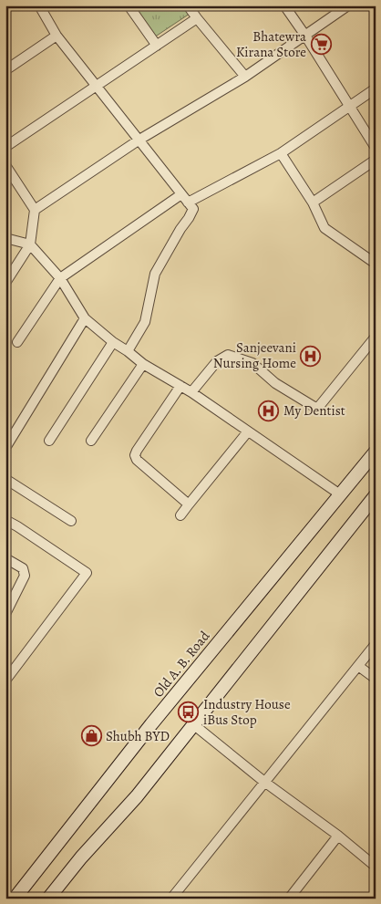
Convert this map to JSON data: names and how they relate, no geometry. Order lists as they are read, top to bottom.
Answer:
{
  "streets": {
    "main road": ["Old A. B. Road"]
  },
  "places": {
    "supermarket": ["Bhatewra Kirana Store"],
    "hospital": ["Sanjeevani Nursing Home", "My Dentist"],
    "bus stop": ["Industry House iBus Stop"],
    "shop": ["Shubh BYD"]
  }
}
